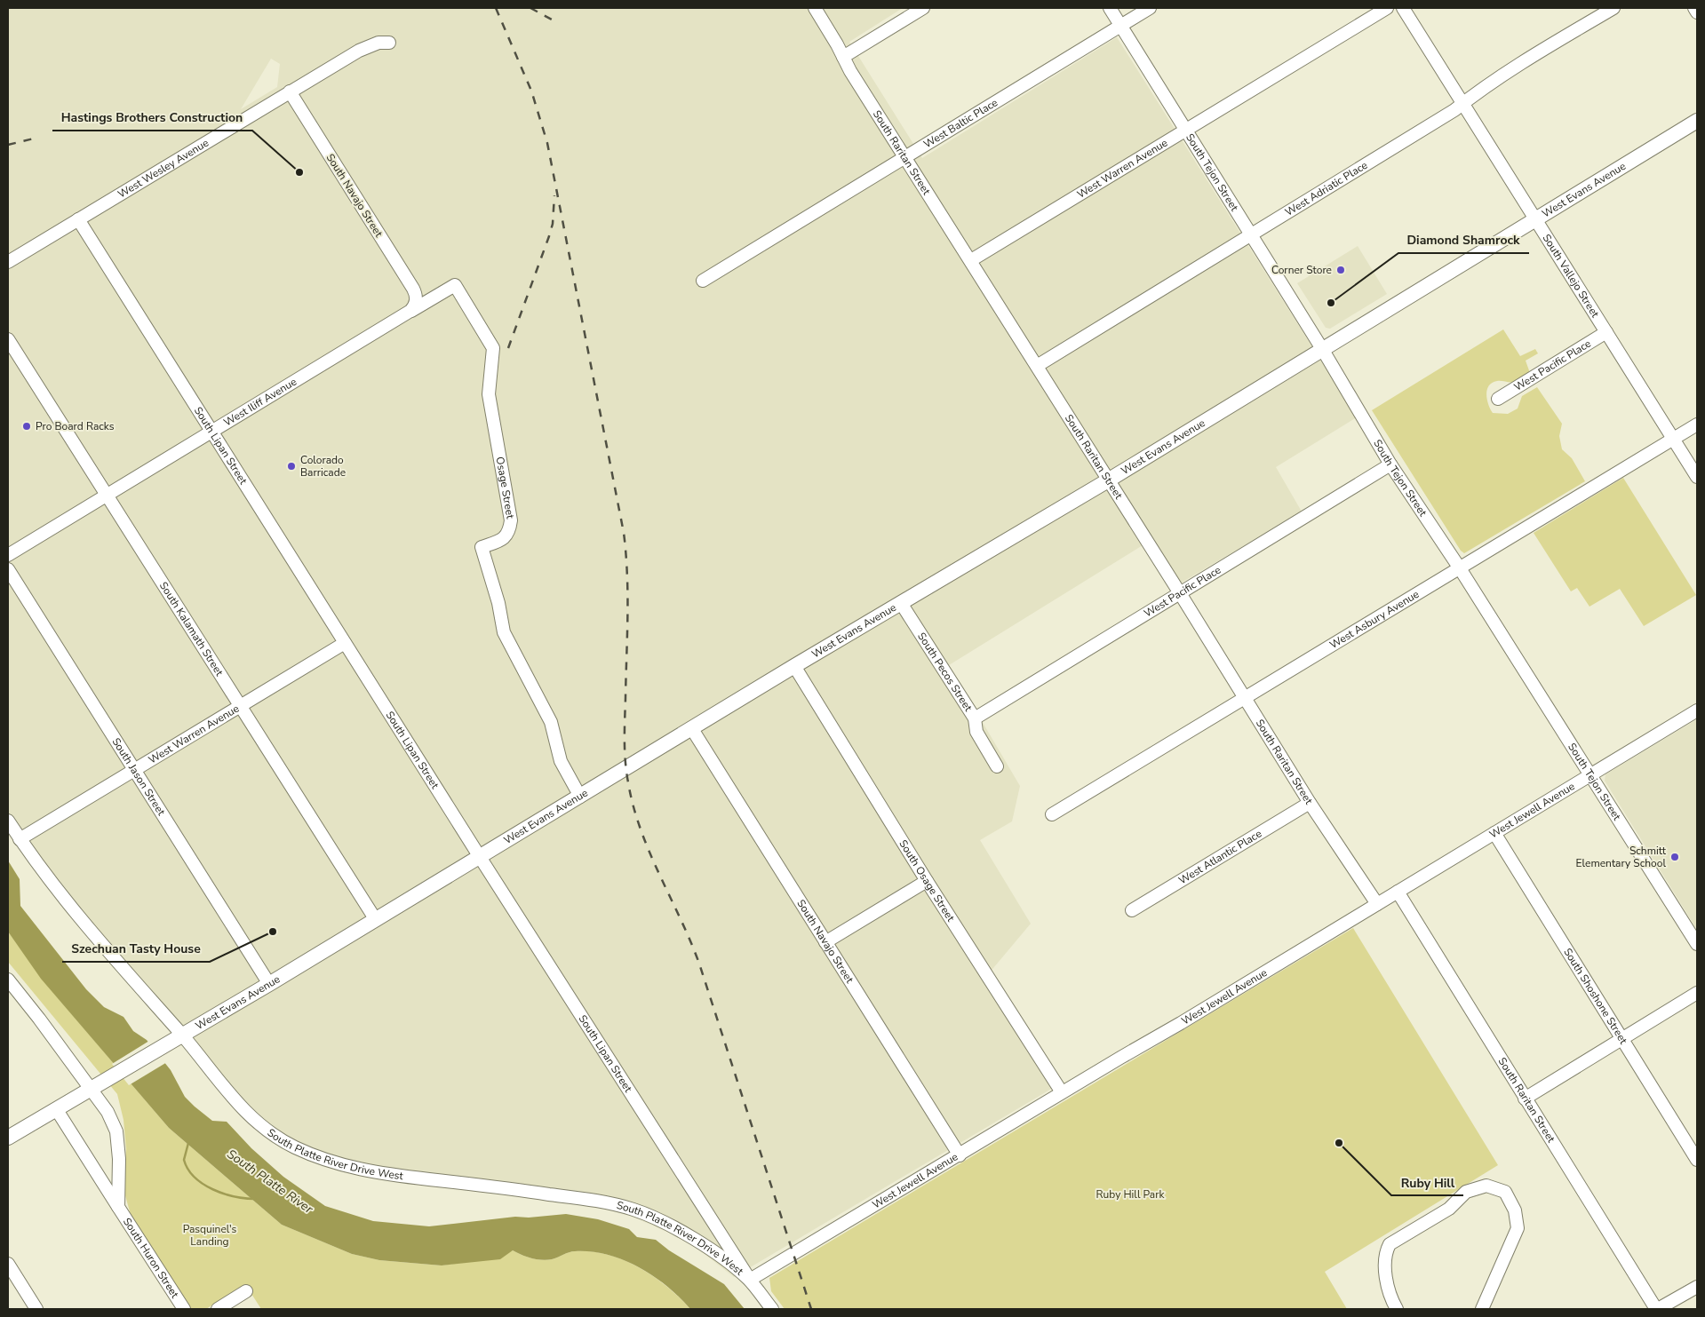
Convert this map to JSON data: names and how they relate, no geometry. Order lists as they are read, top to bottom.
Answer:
{
  "streets": {
    "main road": ["West Evans Avenue"],
    "street": [
      "West Baltic Place",
      "South Raritan Street",
      "West Wesley Avenue",
      "West Warren Avenue",
      "South Tejon Street",
      "West Adriatic Place",
      "South Navajo Street",
      "South Vallejo Street",
      "West Pacific Place",
      "West Iliff Avenue",
      "South Lipan Street",
      "Osage Street",
      "West Asbury Avenue",
      "South Kalamath Street",
      "South Pecos Street",
      "South Jason Street",
      "West Jewell Avenue",
      "West Atlantic Place",
      "South Osage Street",
      "South Shoshone Street",
      "South Platte River Drive West",
      "South Huron Street"
    ]
  },
  "crossings": [
    ["West Baltic Place", "South Raritan Street"],
    ["West Baltic Place", "South Tejon Street"],
    ["South Raritan Street", "West Warren Avenue"],
    ["South Raritan Street", "West Adriatic Place"],
    ["South Raritan Street", "West Evans Avenue"],
    ["South Raritan Street", "West Pacific Place"],
    ["South Raritan Street", "West Asbury Avenue"],
    ["South Raritan Street", "West Jewell Avenue"],
    ["South Raritan Street", "West Atlantic Place"],
    ["West Wesley Avenue", "South Navajo Street"],
    ["West Wesley Avenue", "South Lipan Street"],
    ["West Warren Avenue", "South Tejon Street"],
    ["West Warren Avenue", "South Lipan Street"],
    ["West Warren Avenue", "South Kalamath Street"],
    ["West Warren Avenue", "South Jason Street"],
    ["West Warren Avenue", "South Platte River Drive West"],
    ["South Tejon Street", "West Adriatic Place"],
    ["South Tejon Street", "West Evans Avenue"],
    ["South Tejon Street", "West Pacific Place"],
    ["South Tejon Street", "West Asbury Avenue"],
    ["South Tejon Street", "West Jewell Avenue"],
    ["West Adriatic Place", "South Vallejo Street"],
    ["West Evans Avenue", "South Navajo Street"],
    ["West Evans Avenue", "South Vallejo Street"],
    ["West Evans Avenue", "South Lipan Street"],
    ["West Evans Avenue", "Osage Street"],
    ["West Evans Avenue", "South Kalamath Street"],
    ["West Evans Avenue", "South Pecos Street"],
    ["West Evans Avenue", "South Jason Street"],
    ["West Evans Avenue", "South Osage Street"],
    ["West Evans Avenue", "South Platte River Drive West"],
    ["West Evans Avenue", "South Huron Street"],
    ["South Navajo Street", "West Iliff Avenue"],
    ["South Navajo Street", "Osage Street"],
    ["South Navajo Street", "West Jewell Avenue"],
    ["South Vallejo Street", "West Pacific Place"],
    ["South Vallejo Street", "West Asbury Avenue"],
    ["West Pacific Place", "South Pecos Street"],
    ["West Iliff Avenue", "South Lipan Street"],
    ["West Iliff Avenue", "Osage Street"],
    ["West Iliff Avenue", "South Kalamath Street"],
    ["South Lipan Street", "West Jewell Avenue"],
    ["South Lipan Street", "South Platte River Drive West"],
    ["West Jewell Avenue", "South Osage Street"],
    ["West Jewell Avenue", "South Shoshone Street"],
    ["West Jewell Avenue", "South Platte River Drive West"]
  ],
  "water": ["South Platte River"],
  "parks": ["Ruby Hill Park", "Pasquinel's Landing"],
  "places": [
    "Hastings Brothers Construction",
    "Corner Store",
    "Diamond Shamrock",
    "Pro Board Racks",
    "Colorado Barricade",
    "Schmitt Elementary School",
    "Szechuan Tasty House",
    "Ruby Hill"
  ]
}
